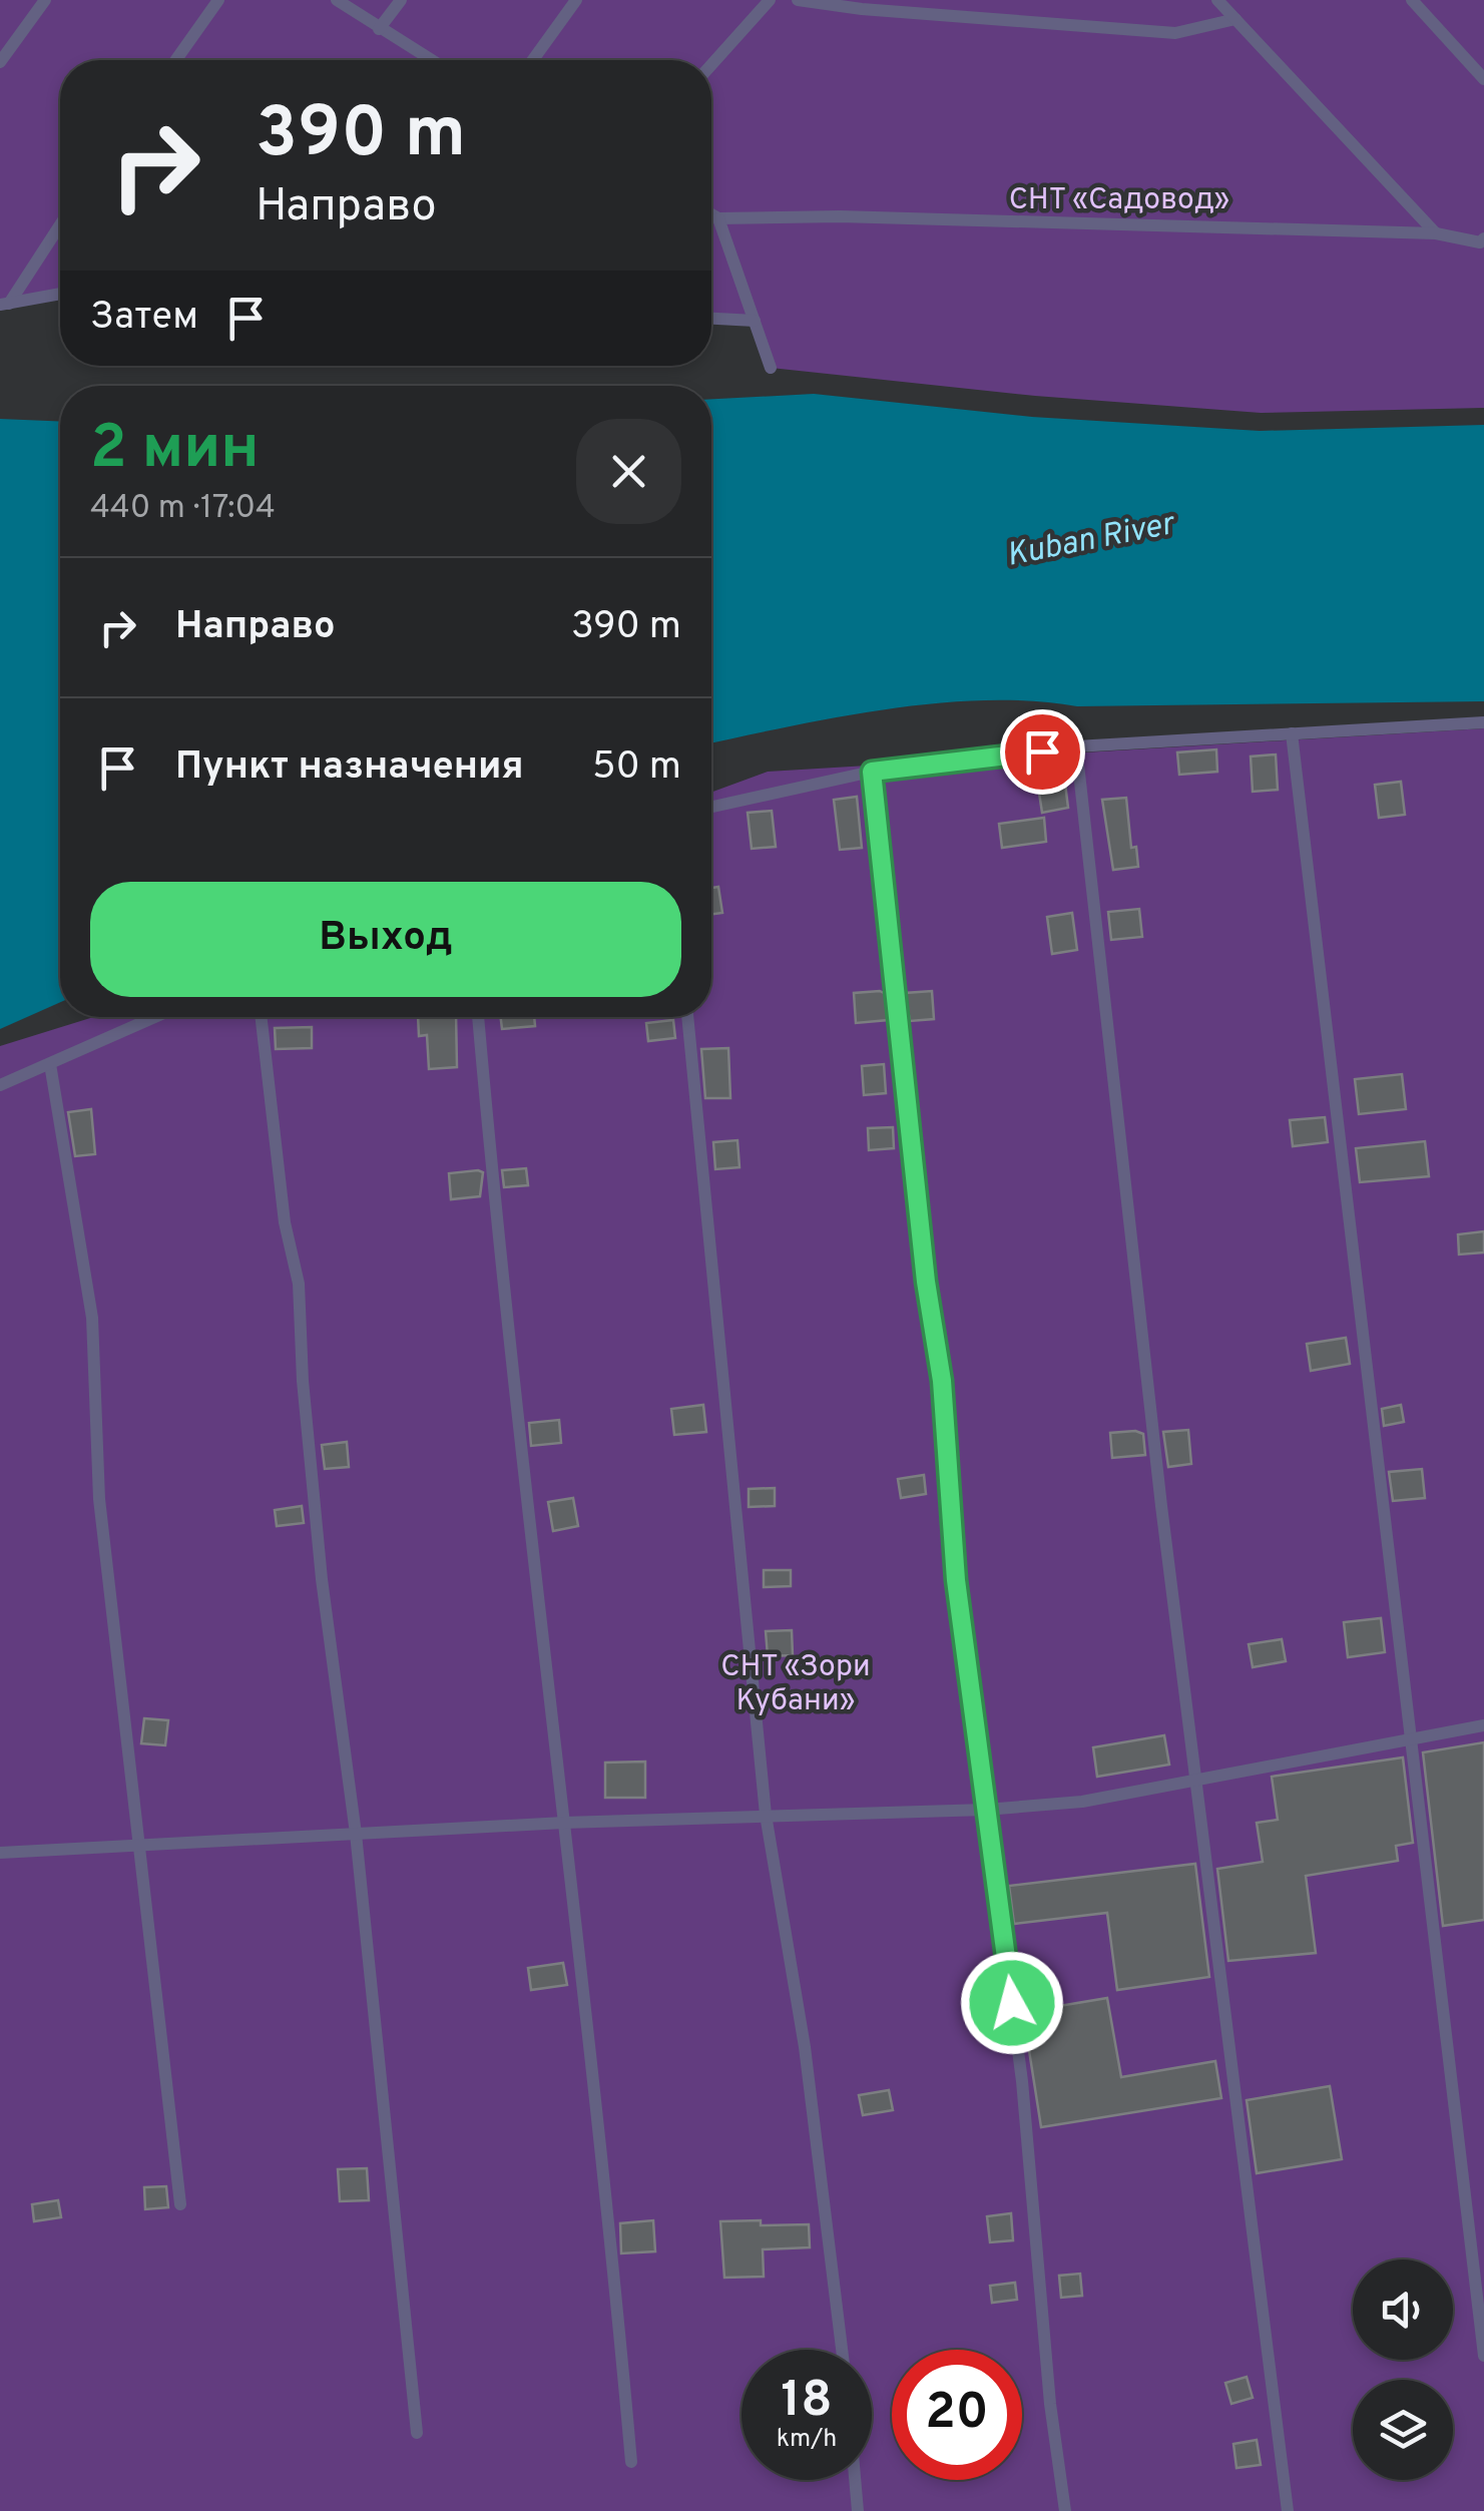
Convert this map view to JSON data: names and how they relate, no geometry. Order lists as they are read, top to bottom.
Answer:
{
  "water": ["Kuban River"],
  "parks": ["СНТ «Садовод»", "СНТ «Зори Кубани»"],
  "page": {
    "turn": ["390 m", "Направо"],
    "then": "Затем",
    "heading": ["2 мин", "440 m · 17:04"],
    "list": [
      {
        "name": "Направо",
        "value": "390 m"
      },
      {
        "name": "Пункт назначения",
        "value": "50 m"
      }
    ],
    "buttons": "Выход",
    "speed": "18 km/h",
    "limit": "20"
  }
}
